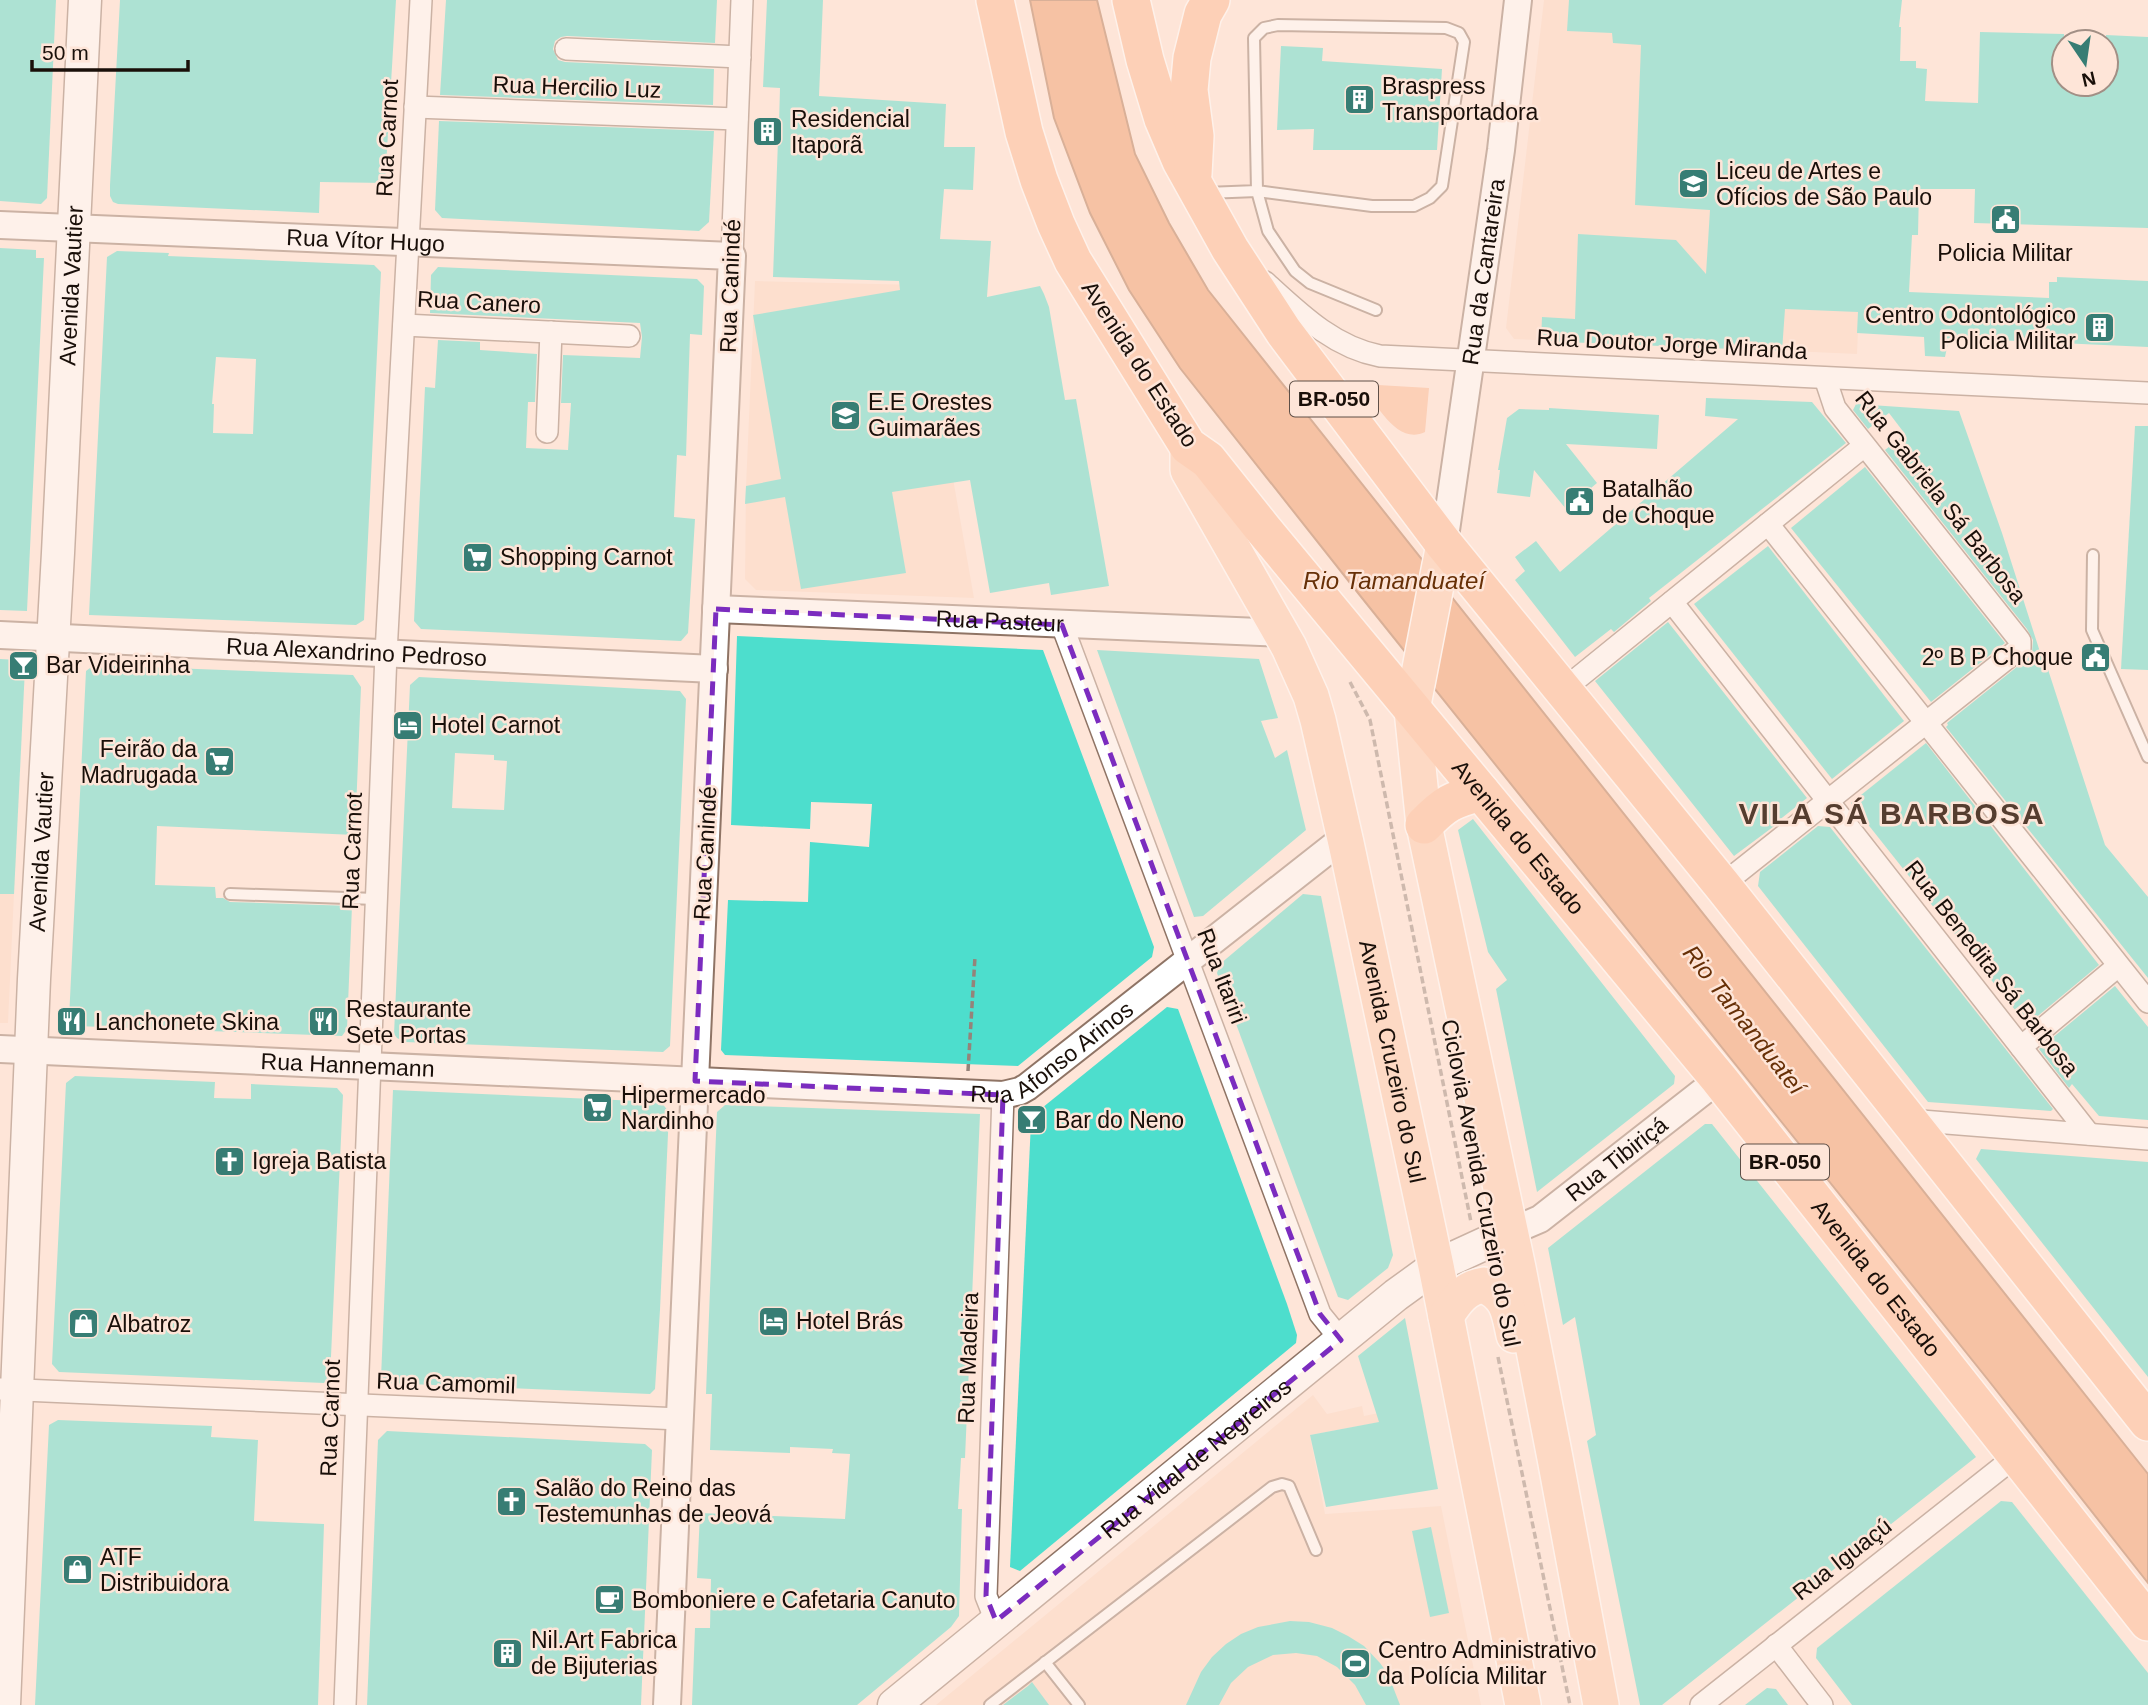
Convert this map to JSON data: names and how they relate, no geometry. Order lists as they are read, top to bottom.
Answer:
{
  "streets": {
    "highway": ["Avenida do Estado", "BR-050"],
    "main road": ["Avenida Vautier", "Avenida Cruzeiro do Sul", "Rua Vidal de Negreiros"],
    "street": [
      "Rua Hercilio Luz",
      "Rua Carnot",
      "Rua Vítor Hugo",
      "Rua da Cantareira",
      "Rua Canindé",
      "Rua Canero",
      "Rua Doutor Jorge Miranda",
      "Rua Gabriela Sá Barbosa",
      "Rua Pasteur",
      "Rua Alexandrino Pedroso",
      "Rua Benedita Sá Barbosa",
      "Rua Itariri",
      "Rua Afonso Arinos",
      "Rua Hannemann",
      "Rua Tibiriçá",
      "Rua Madeira",
      "Rua Camomil",
      "Rua Iguaçú"
    ],
    "path": ["Ciclovia Avenida Cruzeiro do Sul"]
  },
  "crossings": [
    ["Rua Hercilio Luz", "Rua Carnot"],
    ["Rua Hercilio Luz", "Rua Canindé"],
    ["Rua Carnot", "Rua Vítor Hugo"],
    ["Rua Carnot", "Rua Canero"],
    ["Rua Carnot", "Rua Alexandrino Pedroso"],
    ["Rua Carnot", "Rua Hannemann"],
    ["Rua Carnot", "Rua Camomil"],
    ["Rua Vítor Hugo", "Avenida Vautier"],
    ["Rua Vítor Hugo", "Rua Canindé"],
    ["Rua da Cantareira", "Rua Doutor Jorge Miranda"],
    ["Rua da Cantareira", "BR-050"],
    ["Avenida Vautier", "Rua Alexandrino Pedroso"],
    ["Avenida Vautier", "Rua Hannemann"],
    ["Avenida Vautier", "Rua Camomil"],
    ["Rua Canindé", "Rua Pasteur"],
    ["Rua Canindé", "Rua Alexandrino Pedroso"],
    ["Rua Canindé", "Rua Afonso Arinos"],
    ["Rua Canindé", "Rua Hannemann"],
    ["Rua Canindé", "Rua Camomil"],
    ["Rua Doutor Jorge Miranda", "BR-050"],
    ["Rua Doutor Jorge Miranda", "Rua Gabriela Sá Barbosa"],
    ["Avenida do Estado", "Avenida Cruzeiro do Sul"],
    ["Avenida do Estado", "Rua Tibiriçá"],
    ["Avenida do Estado", "Rua Iguaçú"],
    ["Rua Pasteur", "Rua Itariri"],
    ["Rua Pasteur", "Avenida Cruzeiro do Sul"],
    ["Rua Itariri", "Rua Afonso Arinos"],
    ["Rua Itariri", "Rua Vidal de Negreiros"],
    ["Rua Afonso Arinos", "Avenida Cruzeiro do Sul"],
    ["Rua Afonso Arinos", "Rua Hannemann"],
    ["Rua Afonso Arinos", "Rua Madeira"],
    ["Avenida Cruzeiro do Sul", "Rua Vidal de Negreiros"],
    ["Rua Tibiriçá", "Rua Vidal de Negreiros"],
    ["Ciclovia Avenida Cruzeiro do Sul", "Rua Vidal de Negreiros"],
    ["Rua Madeira", "Rua Vidal de Negreiros"]
  ],
  "districts": ["VILA SÁ BARBOSA"],
  "water": ["Rio Tamanduateí"],
  "places": {
    "building": [
      "Braspress Transportadora",
      "Residencial Itaporã",
      "Centro Odontológico Policia Militar",
      "Nil.Art Fabrica de Bijuterias"
    ],
    "school or university": ["Liceu de Artes e Ofícios de São Paulo", "E.E Orestes Guimarães"],
    "public building": ["Policia Militar", "Batalhão de Choque", "2º B P Choque"],
    "supermarket": ["Shopping Carnot", "Feirão da Madrugada", "Hipermercado Nardinho"],
    "bar": ["Bar Videirinha", "Bar do Neno"],
    "hotel": ["Hotel Carnot", "Hotel Brás"],
    "restaurant": ["Lanchonete Skina", "Restaurante Sete Portas"],
    "church": ["Igreja Batista", "Salão do Reino das Testemunhas de Jeová"],
    "shop": ["Albatroz", "ATF Distribuidora"],
    "cafe": ["Bomboniere e Cafetaria Canuto"],
    "sports": ["Centro Administrativo da Polícia Militar"]
  },
  "scale_bar": "50 m",
  "north": "bottom"
}
